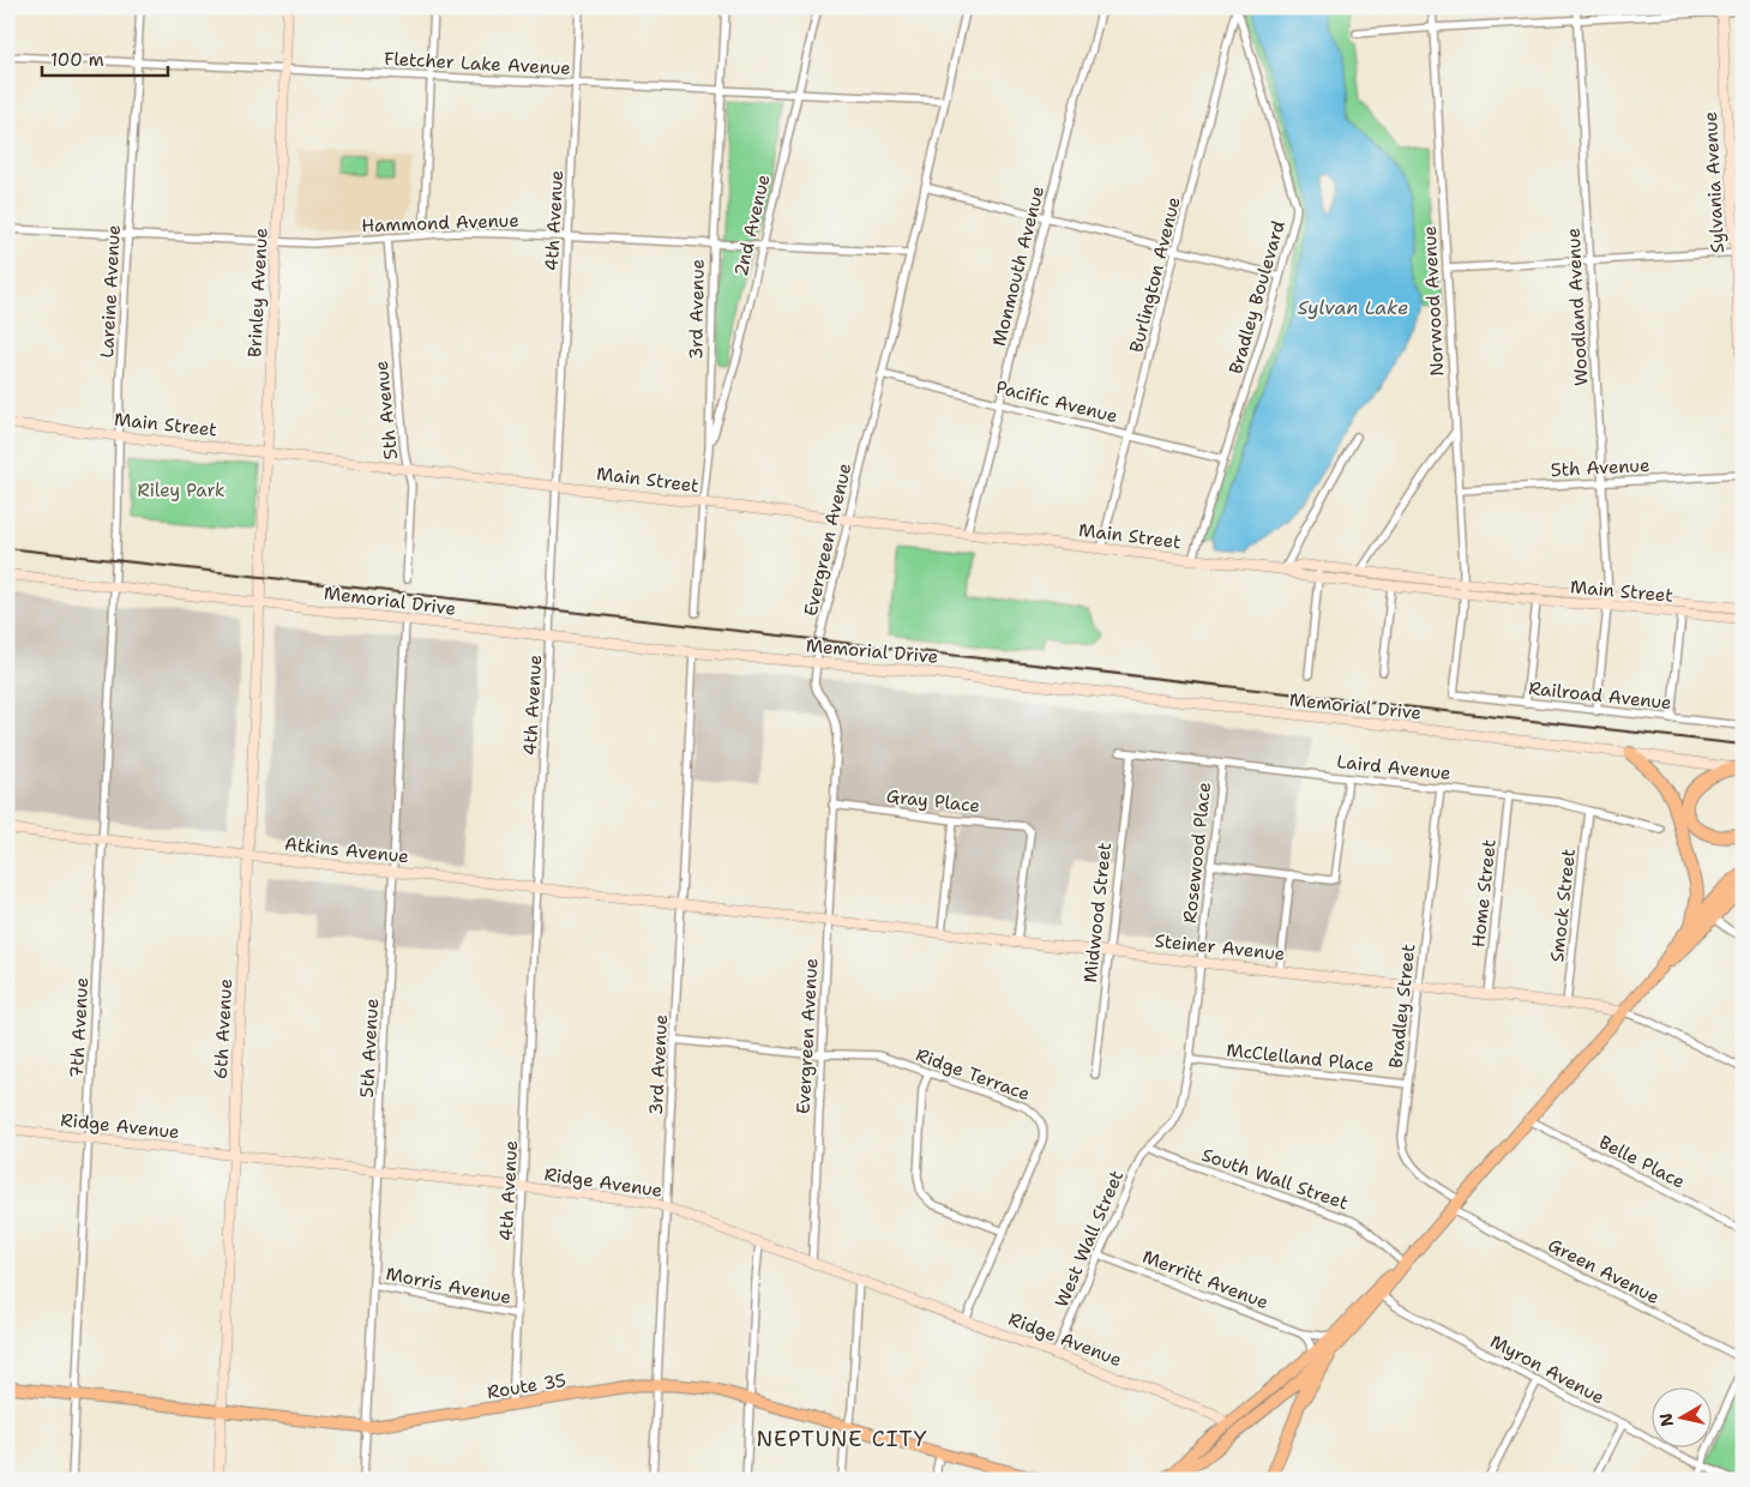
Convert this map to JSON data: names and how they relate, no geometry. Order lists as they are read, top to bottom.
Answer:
{
  "streets": {
    "main road": ["Route 35"],
    "street": [
      "Fletcher Lake Avenue",
      "Sylvania Avenue",
      "4th Avenue",
      "Hammond Avenue",
      "2nd Avenue",
      "Monmouth Avenue",
      "Burlington Avenue",
      "Lareine Avenue",
      "Brinley Avenue",
      "Bradley Boulevard",
      "Norwood Avenue",
      "Woodland Avenue",
      "3rd Avenue",
      "Pacific Avenue",
      "5th Avenue",
      "Main Street",
      "Evergreen Avenue",
      "Memorial Drive",
      "Railroad Avenue",
      "Laird Avenue",
      "Gray Place",
      "Atkins Avenue",
      "Rosewood Place",
      "Home Street",
      "Smock Street",
      "Midwood Street",
      "Steiner Avenue",
      "Bradley Street",
      "7th Avenue",
      "6th Avenue",
      "McClelland Place",
      "Ridge Terrace",
      "Ridge Avenue",
      "Belle Place",
      "South Wall Street",
      "West Wall Street",
      "Green Avenue",
      "Merritt Avenue",
      "Morris Avenue",
      "Myron Avenue"
    ]
  },
  "crossings": [
    ["Fletcher Lake Avenue", "4th Avenue"],
    ["Fletcher Lake Avenue", "2nd Avenue"],
    ["Fletcher Lake Avenue", "Lareine Avenue"],
    ["Fletcher Lake Avenue", "Brinley Avenue"],
    ["Fletcher Lake Avenue", "3rd Avenue"],
    ["Fletcher Lake Avenue", "Evergreen Avenue"],
    ["4th Avenue", "Hammond Avenue"],
    ["4th Avenue", "Main Street"],
    ["4th Avenue", "Memorial Drive"],
    ["4th Avenue", "Atkins Avenue"],
    ["4th Avenue", "Ridge Avenue"],
    ["4th Avenue", "Morris Avenue"],
    ["4th Avenue", "Route 35"],
    ["Hammond Avenue", "2nd Avenue"],
    ["Hammond Avenue", "Lareine Avenue"],
    ["Hammond Avenue", "Brinley Avenue"],
    ["Hammond Avenue", "3rd Avenue"],
    ["Hammond Avenue", "5th Avenue"],
    ["Hammond Avenue", "Evergreen Avenue"],
    ["2nd Avenue", "3rd Avenue"],
    ["Monmouth Avenue", "Pacific Avenue"],
    ["Monmouth Avenue", "Main Street"],
    ["Burlington Avenue", "Bradley Boulevard"],
    ["Burlington Avenue", "Pacific Avenue"],
    ["Burlington Avenue", "Main Street"],
    ["Lareine Avenue", "Main Street"],
    ["Lareine Avenue", "Memorial Drive"],
    ["Lareine Avenue", "7th Avenue"],
    ["Brinley Avenue", "Main Street"],
    ["Brinley Avenue", "6th Avenue"],
    ["Bradley Boulevard", "Pacific Avenue"],
    ["Bradley Boulevard", "Main Street"],
    ["Norwood Avenue", "5th Avenue"],
    ["Norwood Avenue", "Main Street"],
    ["Norwood Avenue", "Railroad Avenue"],
    ["Woodland Avenue", "5th Avenue"],
    ["Woodland Avenue", "Main Street"],
    ["Woodland Avenue", "Railroad Avenue"],
    ["3rd Avenue", "Main Street"],
    ["3rd Avenue", "Memorial Drive"],
    ["3rd Avenue", "Atkins Avenue"],
    ["3rd Avenue", "Steiner Avenue"],
    ["3rd Avenue", "Ridge Terrace"],
    ["3rd Avenue", "Ridge Avenue"],
    ["3rd Avenue", "Route 35"],
    ["Pacific Avenue", "Evergreen Avenue"],
    ["5th Avenue", "Main Street"],
    ["5th Avenue", "Memorial Drive"],
    ["5th Avenue", "Atkins Avenue"],
    ["5th Avenue", "Ridge Avenue"],
    ["5th Avenue", "Morris Avenue"],
    ["5th Avenue", "Route 35"],
    ["Main Street", "Evergreen Avenue"],
    ["Evergreen Avenue", "Memorial Drive"],
    ["Evergreen Avenue", "Gray Place"],
    ["Evergreen Avenue", "Steiner Avenue"],
    ["Evergreen Avenue", "Ridge Terrace"],
    ["Evergreen Avenue", "Ridge Avenue"],
    ["Memorial Drive", "7th Avenue"],
    ["Memorial Drive", "6th Avenue"],
    ["Laird Avenue", "Rosewood Place"],
    ["Laird Avenue", "Home Street"],
    ["Laird Avenue", "Smock Street"],
    ["Laird Avenue", "Midwood Street"],
    ["Laird Avenue", "Bradley Street"],
    ["Gray Place", "Steiner Avenue"],
    ["Atkins Avenue", "Steiner Avenue"],
    ["Atkins Avenue", "7th Avenue"],
    ["Atkins Avenue", "6th Avenue"],
    ["Rosewood Place", "Steiner Avenue"],
    ["Rosewood Place", "McClelland Place"],
    ["Rosewood Place", "South Wall Street"],
    ["Rosewood Place", "West Wall Street"],
    ["Home Street", "Steiner Avenue"],
    ["Smock Street", "Steiner Avenue"],
    ["Midwood Street", "Steiner Avenue"],
    ["Steiner Avenue", "Bradley Street"],
    ["Bradley Street", "McClelland Place"],
    ["7th Avenue", "Ridge Avenue"],
    ["7th Avenue", "Route 35"],
    ["6th Avenue", "Ridge Avenue"],
    ["6th Avenue", "Route 35"],
    ["Ridge Terrace", "Ridge Avenue"],
    ["Ridge Avenue", "West Wall Street"],
    ["South Wall Street", "West Wall Street"],
    ["West Wall Street", "Merritt Avenue"]
  ],
  "districts": ["NEPTUNE CITY"],
  "water": ["Sylvan Lake"],
  "parks": ["Riley Park"],
  "scale_bar": "100 m",
  "north": "left"
}
